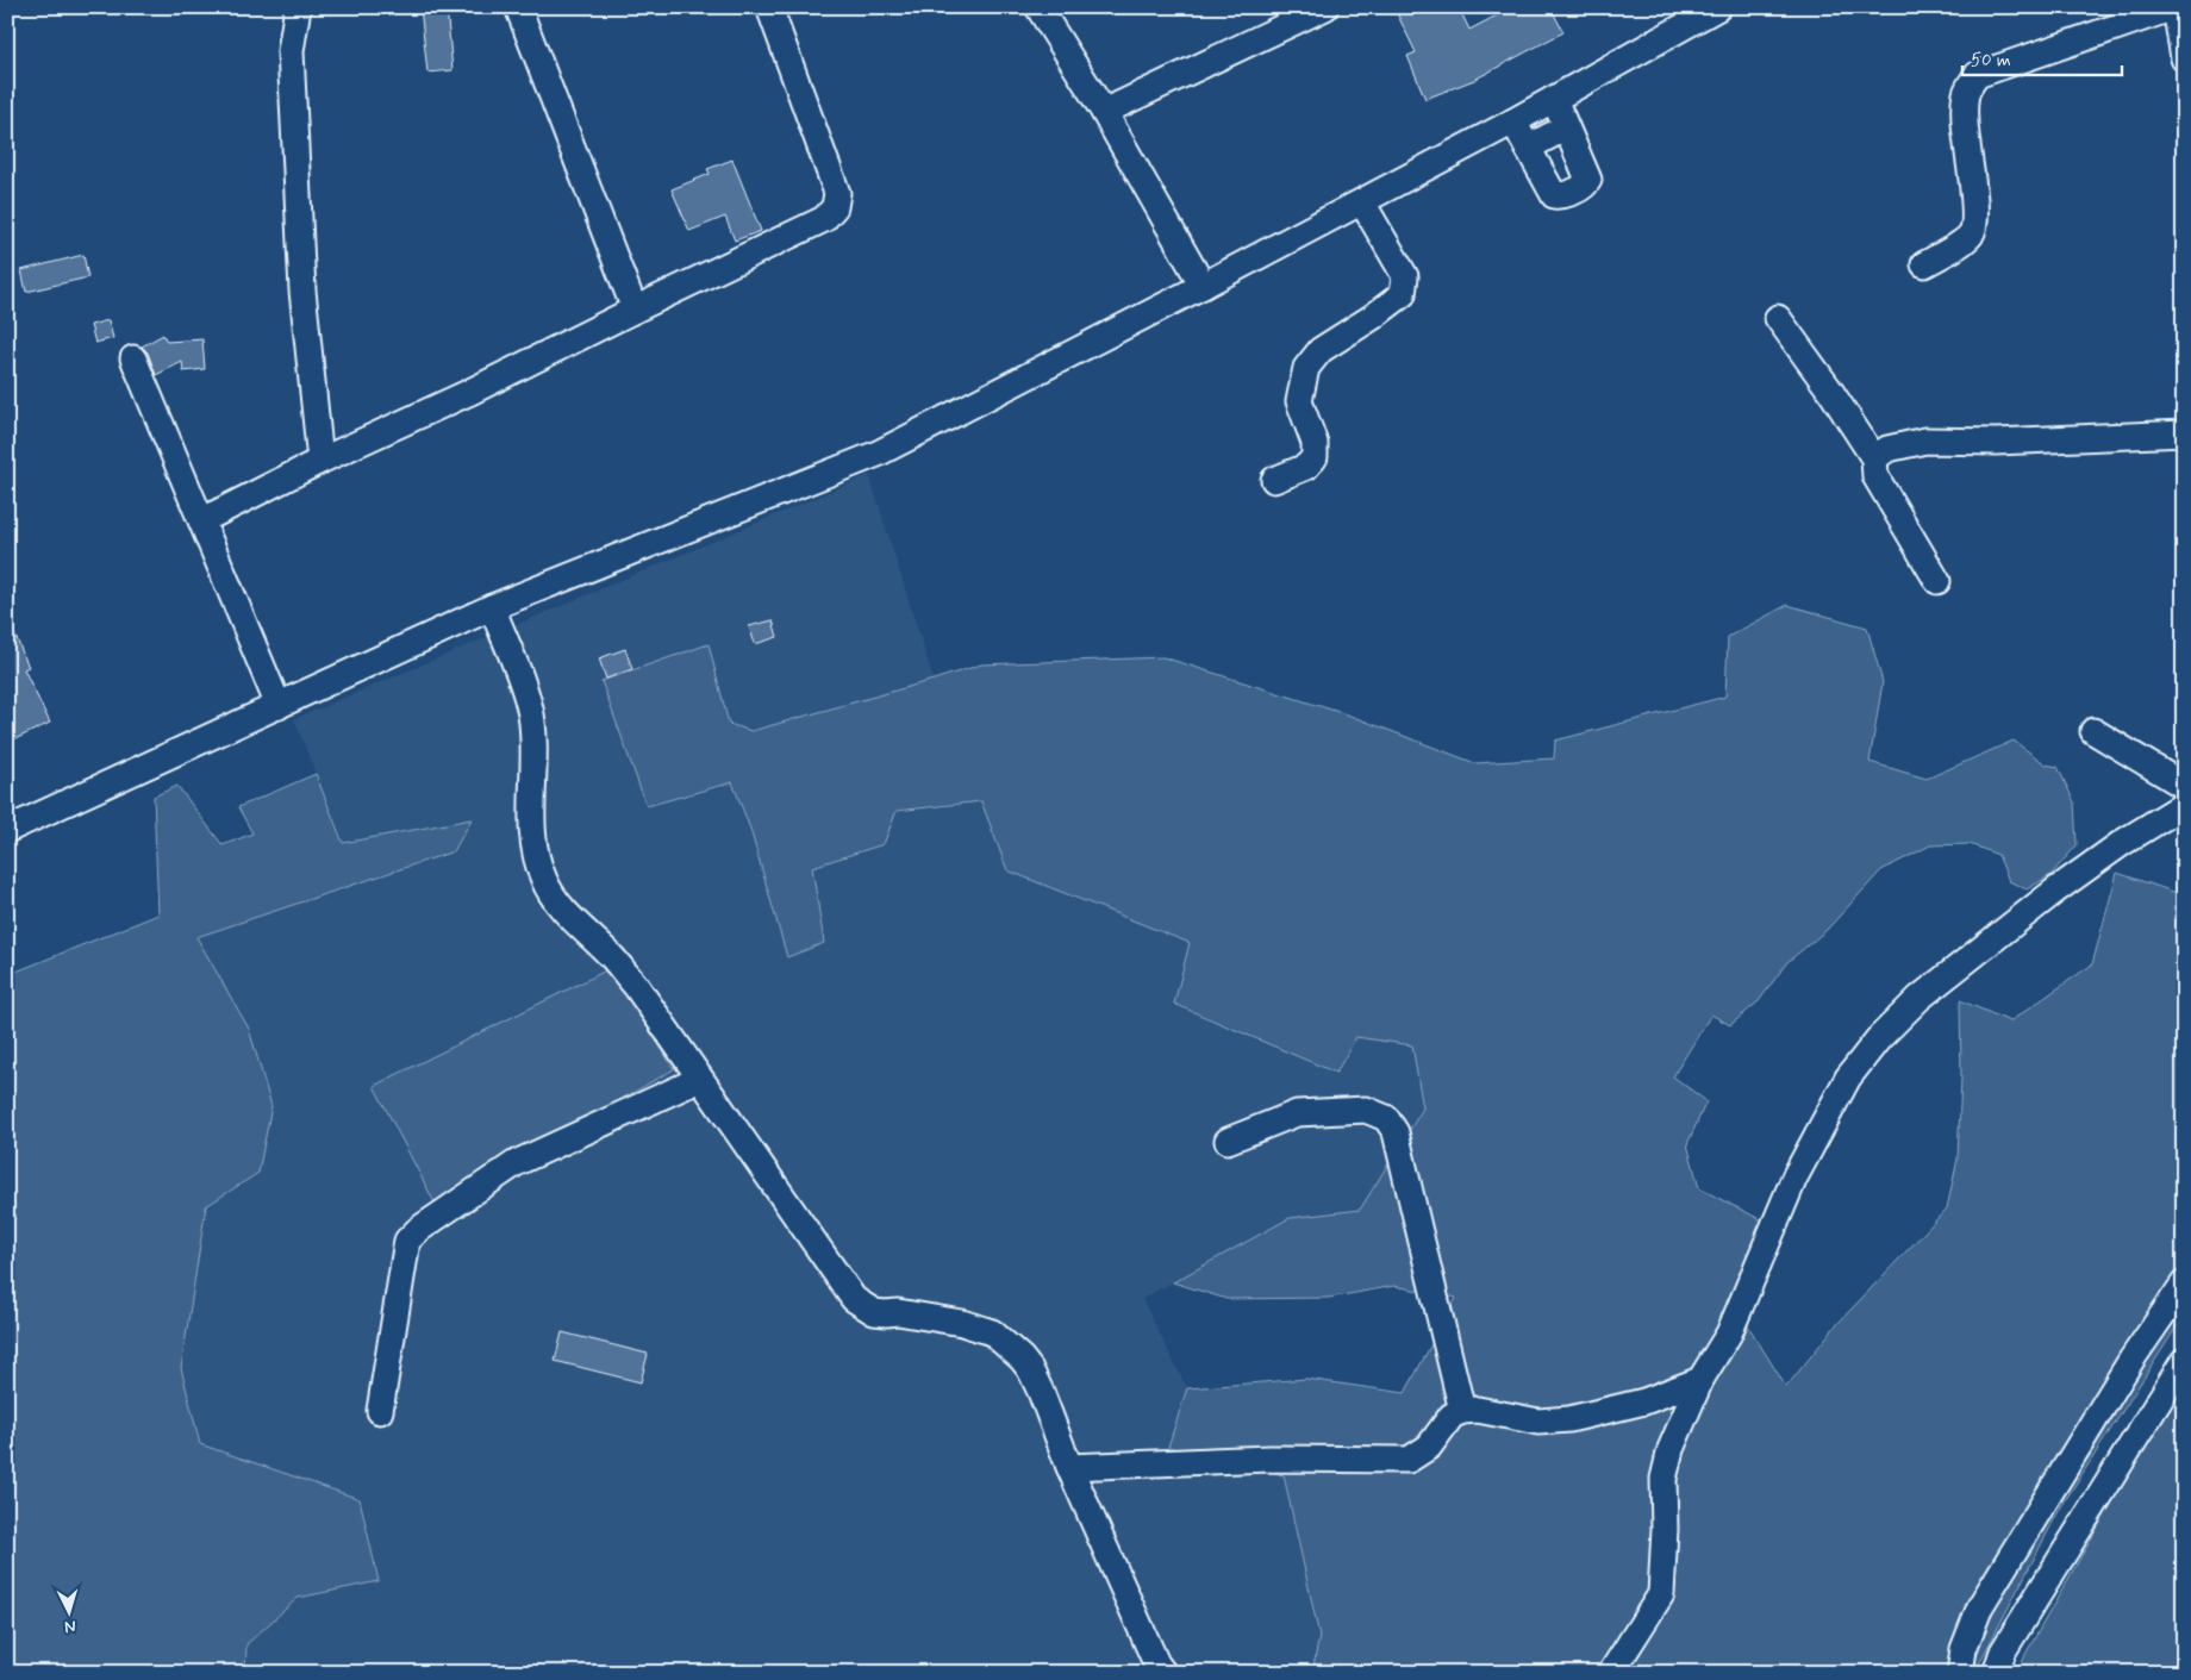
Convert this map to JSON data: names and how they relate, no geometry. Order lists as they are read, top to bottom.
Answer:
{
  "scale_bar": "50 m",
  "north": "bottom"
}
